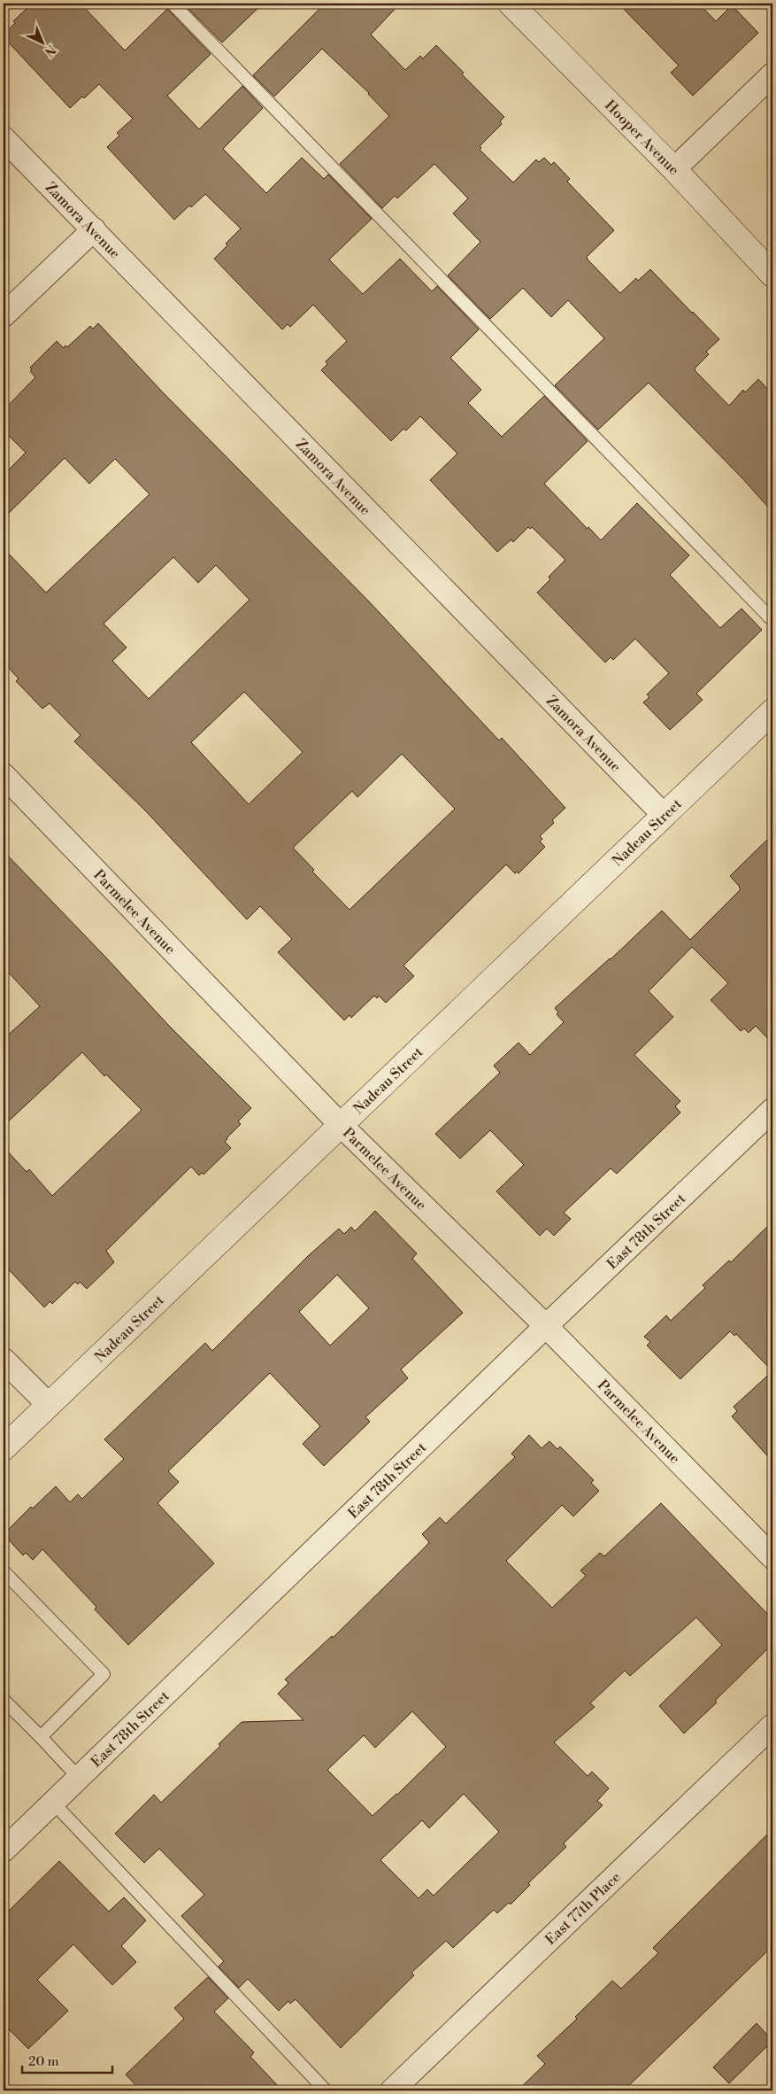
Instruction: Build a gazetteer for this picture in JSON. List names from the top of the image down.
{
  "streets": {
    "main road": ["Hooper Avenue", "Nadeau Street"],
    "street": [
      "Zamora Avenue",
      "Parmelee Avenue",
      "East 78th Street",
      "East 77th Place"
    ]
  },
  "crossings": [
    ["Zamora Avenue", "Nadeau Street"],
    ["Nadeau Street", "Parmelee Avenue"],
    ["Parmelee Avenue", "East 78th Street"]
  ],
  "scale_bar": "20 m",
  "north": "bottom right"
}
